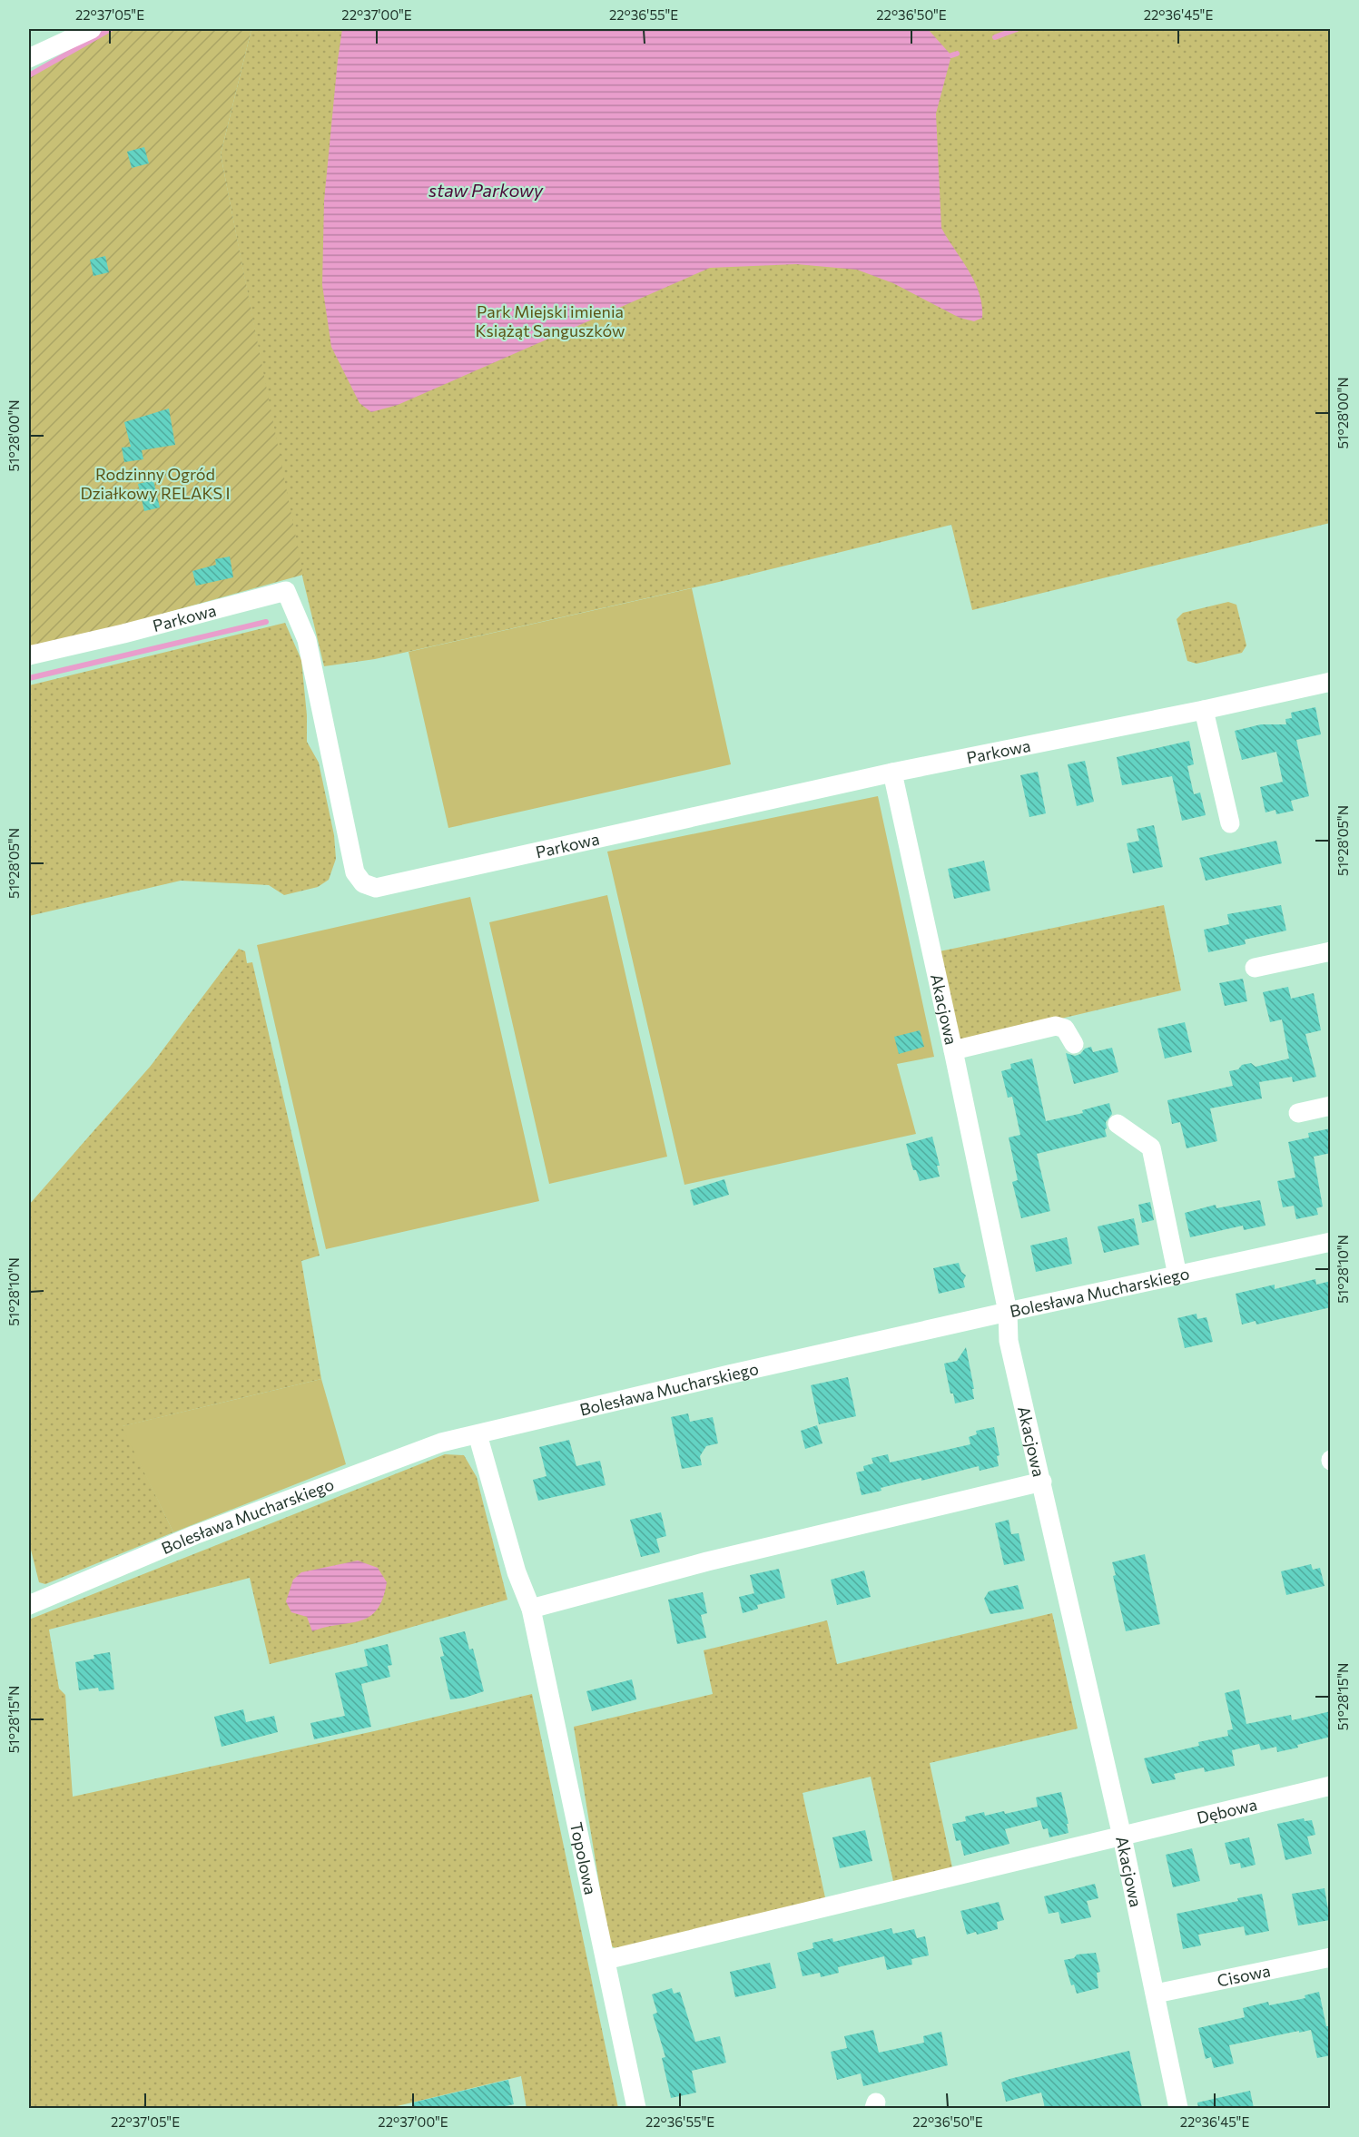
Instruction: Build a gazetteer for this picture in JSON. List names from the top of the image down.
{
  "streets": {
    "street": [
      "Parkowa",
      "Akacjowa",
      "Bolesława Mucharskiego",
      "Dębowa",
      "Topolowa",
      "Cisowa"
    ]
  },
  "crossings": [
    ["Parkowa", "Akacjowa"],
    ["Akacjowa", "Bolesława Mucharskiego"],
    ["Akacjowa", "Dębowa"],
    ["Akacjowa", "Cisowa"],
    ["Bolesława Mucharskiego", "Topolowa"],
    ["Dębowa", "Topolowa"]
  ],
  "water": ["staw Parkowy"],
  "parks": ["Park Miejski imienia Książąt Sanguszków", "Rodzinny Ogród Działkowy RELAKS I"],
  "coordinates": [
    "22°37'05\"E",
    "22°37'00\"E",
    "22°36'55\"E",
    "22°36'50\"E",
    "22°36'45\"E",
    "51°28'00\"N",
    "51°28'05\"N",
    "51°28'10\"N",
    "51°28'15\"N"
  ]
}
